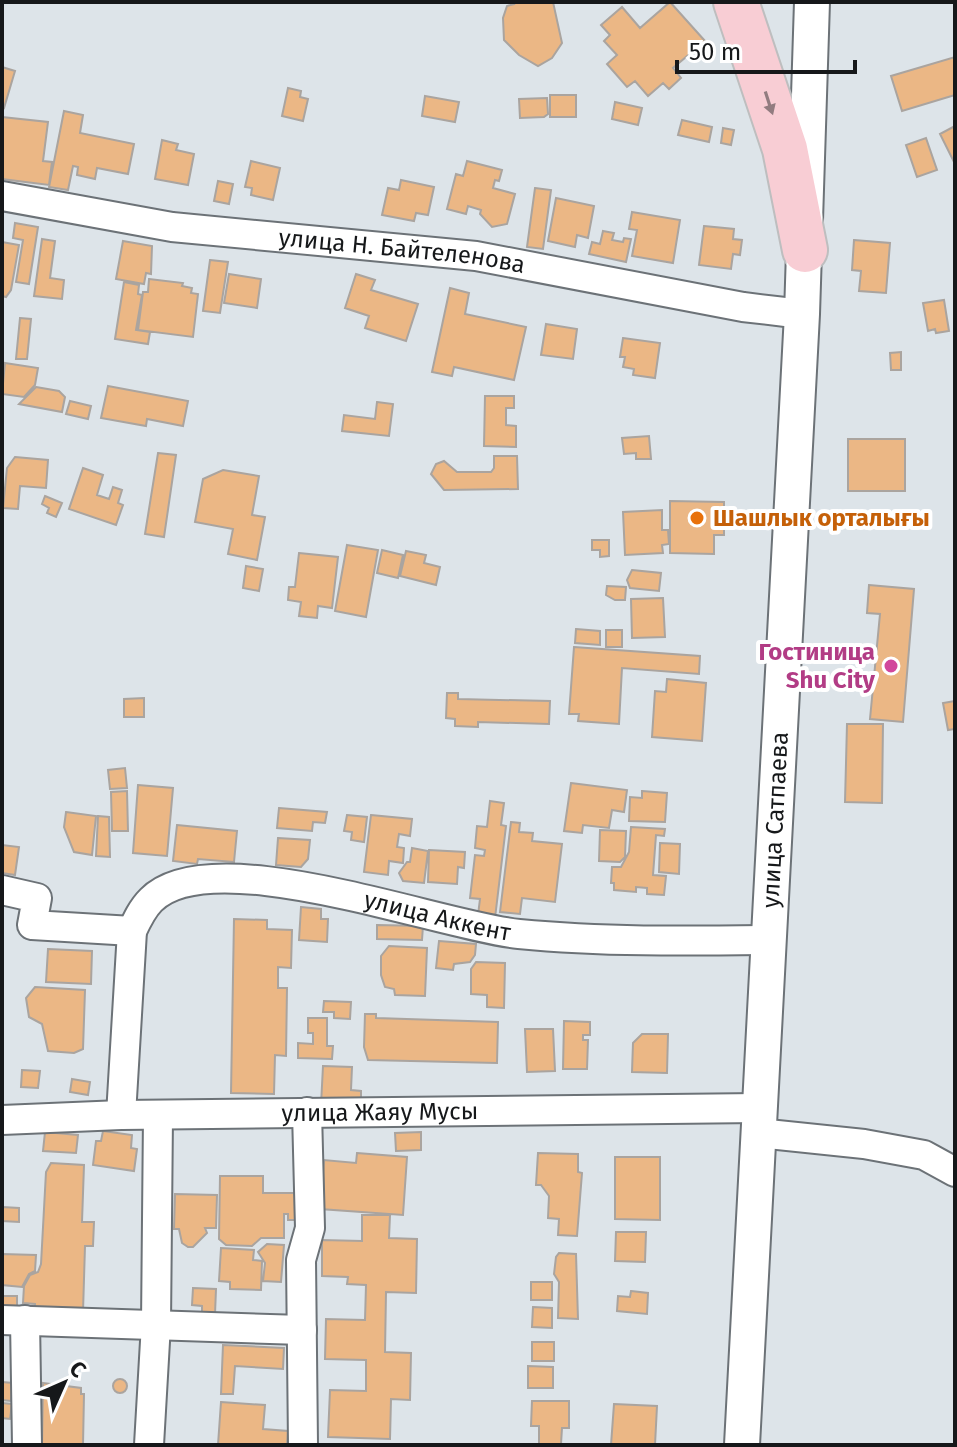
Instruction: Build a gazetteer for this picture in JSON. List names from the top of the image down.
{
  "streets": {
    "street": [
      "улица Н. Байтеленова",
      "улица Сатпаева",
      "улица Аккент",
      "улица Жаяу Мусы"
    ]
  },
  "crossings": [
    ["улица Н. Байтеленова", "улица Сатпаева"],
    ["улица Сатпаева", "улица Аккент"],
    ["улица Сатпаева", "улица Жаяу Мусы"]
  ],
  "places": ["Шашлык орталығы", "Гостиница Shu City"],
  "scale_bar": "50 m",
  "north": "top right"
}
